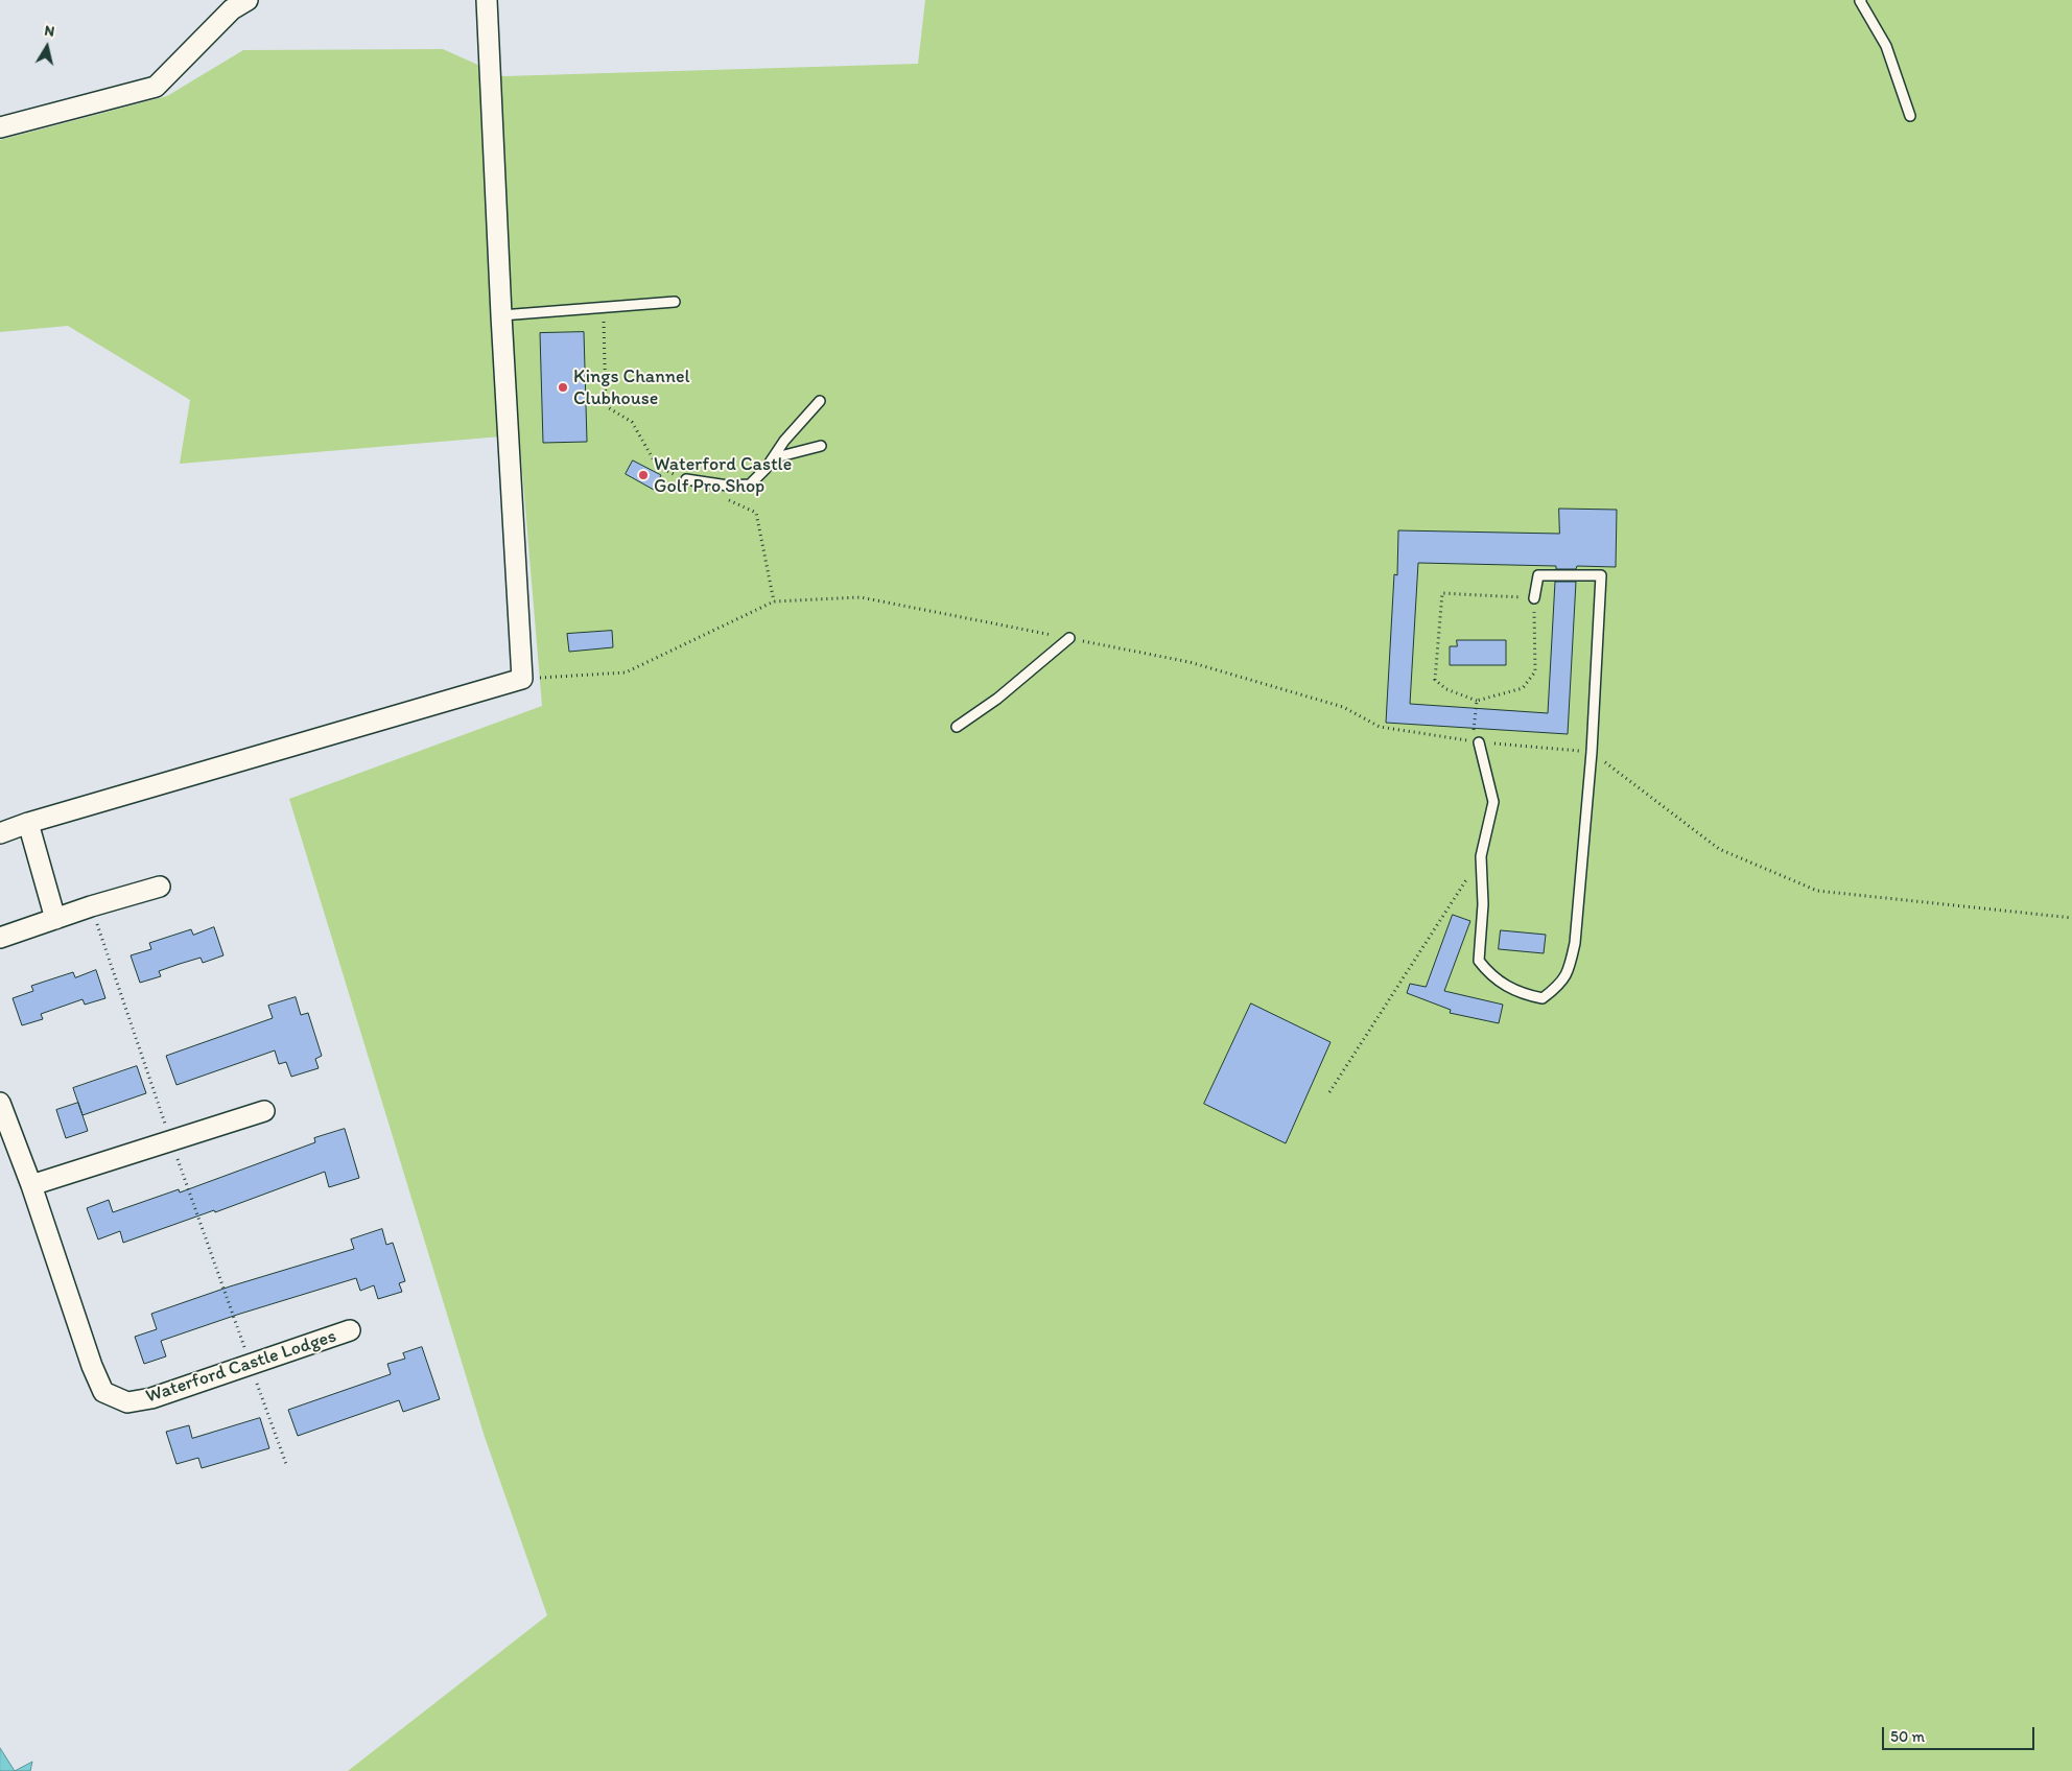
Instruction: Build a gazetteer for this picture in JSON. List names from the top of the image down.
{
  "streets": {
    "street": ["Waterford Castle Lodges"]
  },
  "places": ["Kings Channel Clubhouse", "Waterford Castle Golf Pro Shop"],
  "scale_bar": "50 m",
  "north": "top"
}
